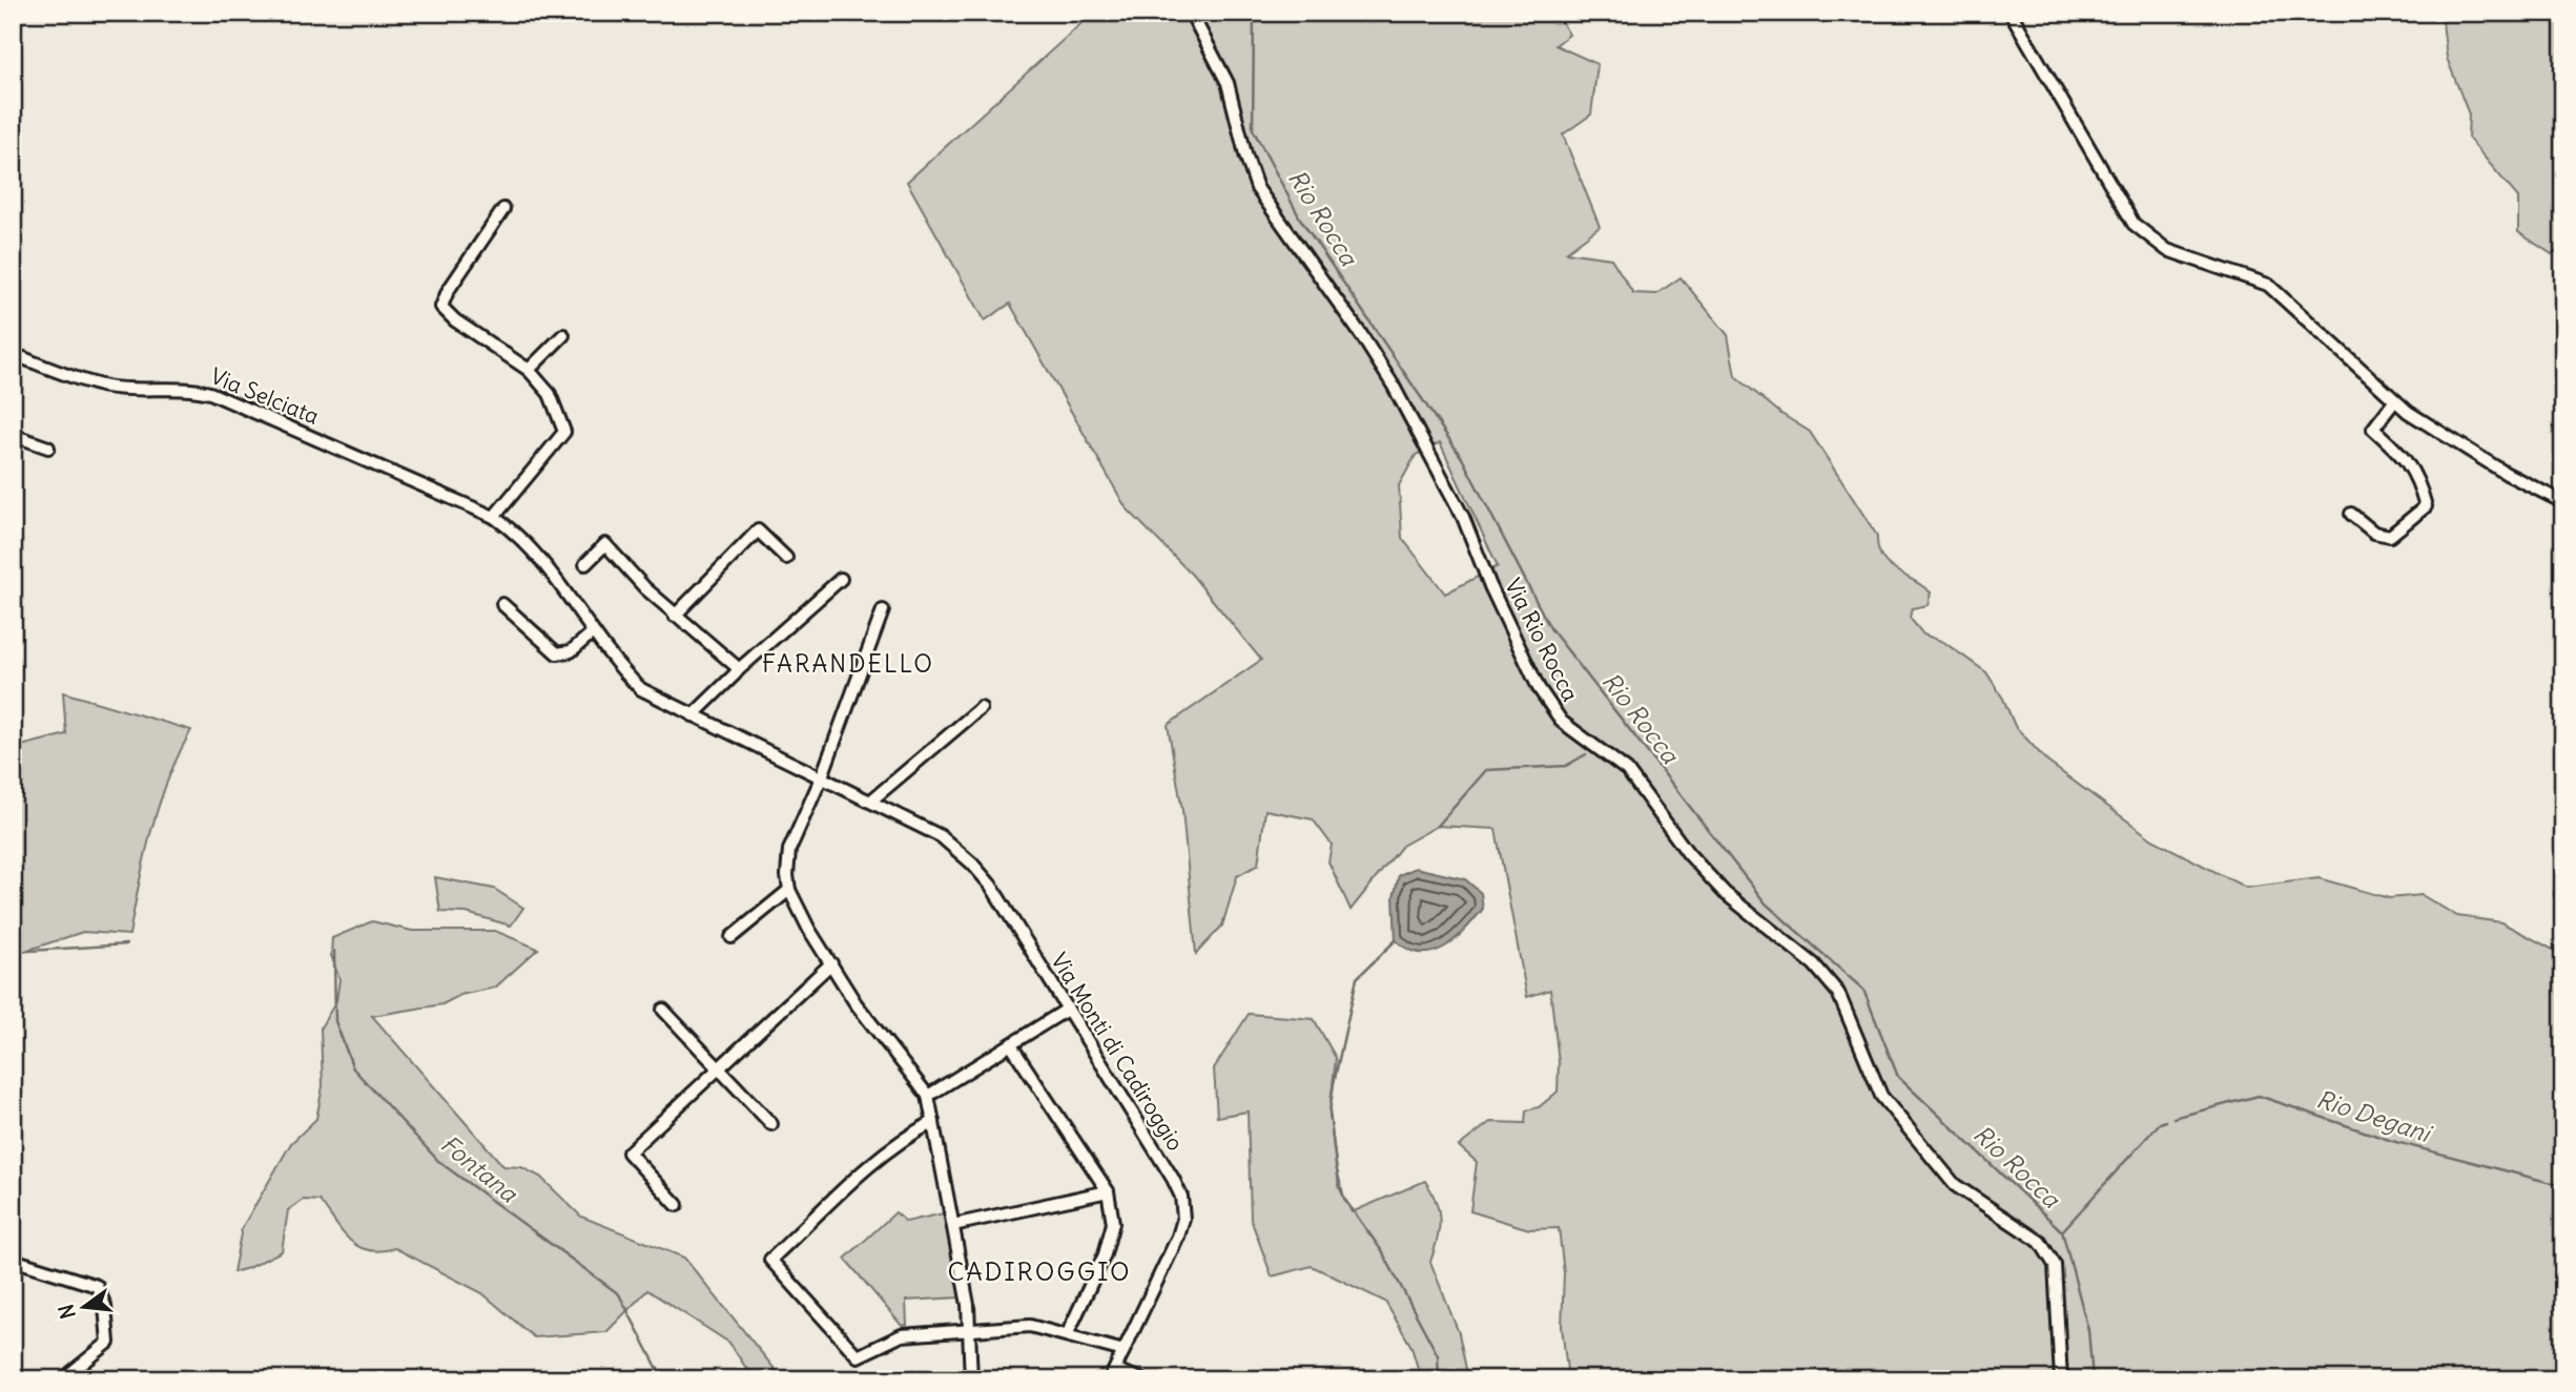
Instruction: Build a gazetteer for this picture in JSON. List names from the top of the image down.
{
  "streets": {
    "street": ["Via Selciata", "Via Rio Rocca", "Via Monti di Cadiroggio"]
  },
  "crossings": [
    ["Via Selciata", "Via Monti di Cadiroggio"]
  ],
  "districts": ["FARANDELLO", "CADIROGGIO"],
  "water": ["Rio Rocca", "Rio Degani", "Fontana"],
  "north": "left"
}
